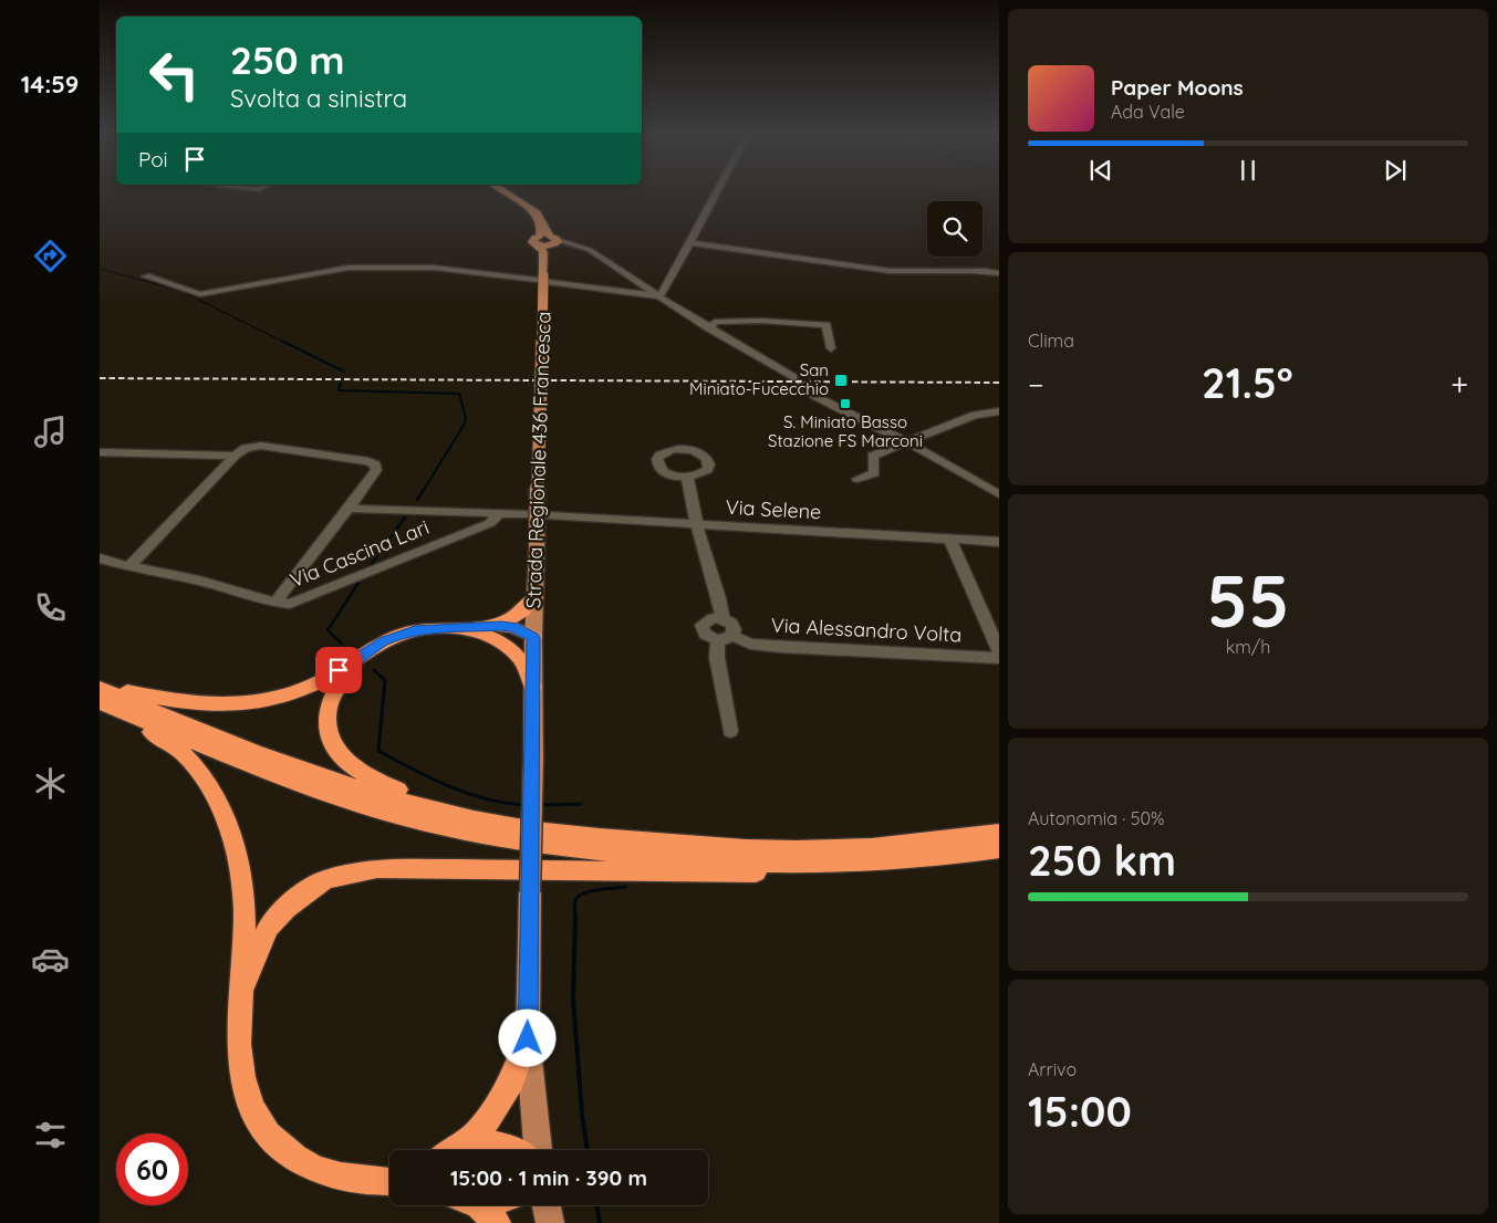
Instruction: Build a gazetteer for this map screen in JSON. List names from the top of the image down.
{
  "streets": {
    "main road": ["Strada Regionale 436 Francesca"],
    "street": ["Via Selene", "Via Cascina Lari", "Via Alessandro Volta"]
  },
  "places": {
    "transit": ["San Miniato-Fucecchio", "S. Miniato Basso Stazione FS Marconi"]
  },
  "page": {
    "tabs": "14:59",
    "turn": ["250 m", "Svolta a sinistra"],
    "song": ["Paper Moons", "Ada Vale"],
    "then": "Poi",
    "tile": [
      "Clima",
      ["55", "km/h"],
      ["Autonomia · 50%", "250 km"],
      ["Arrivo", "15:00"]
    ],
    "heat": ["−", "21.5°", "+"],
    "limit": "60",
    "trip": "15:00 · 1 min · 390 m"
  }
}
